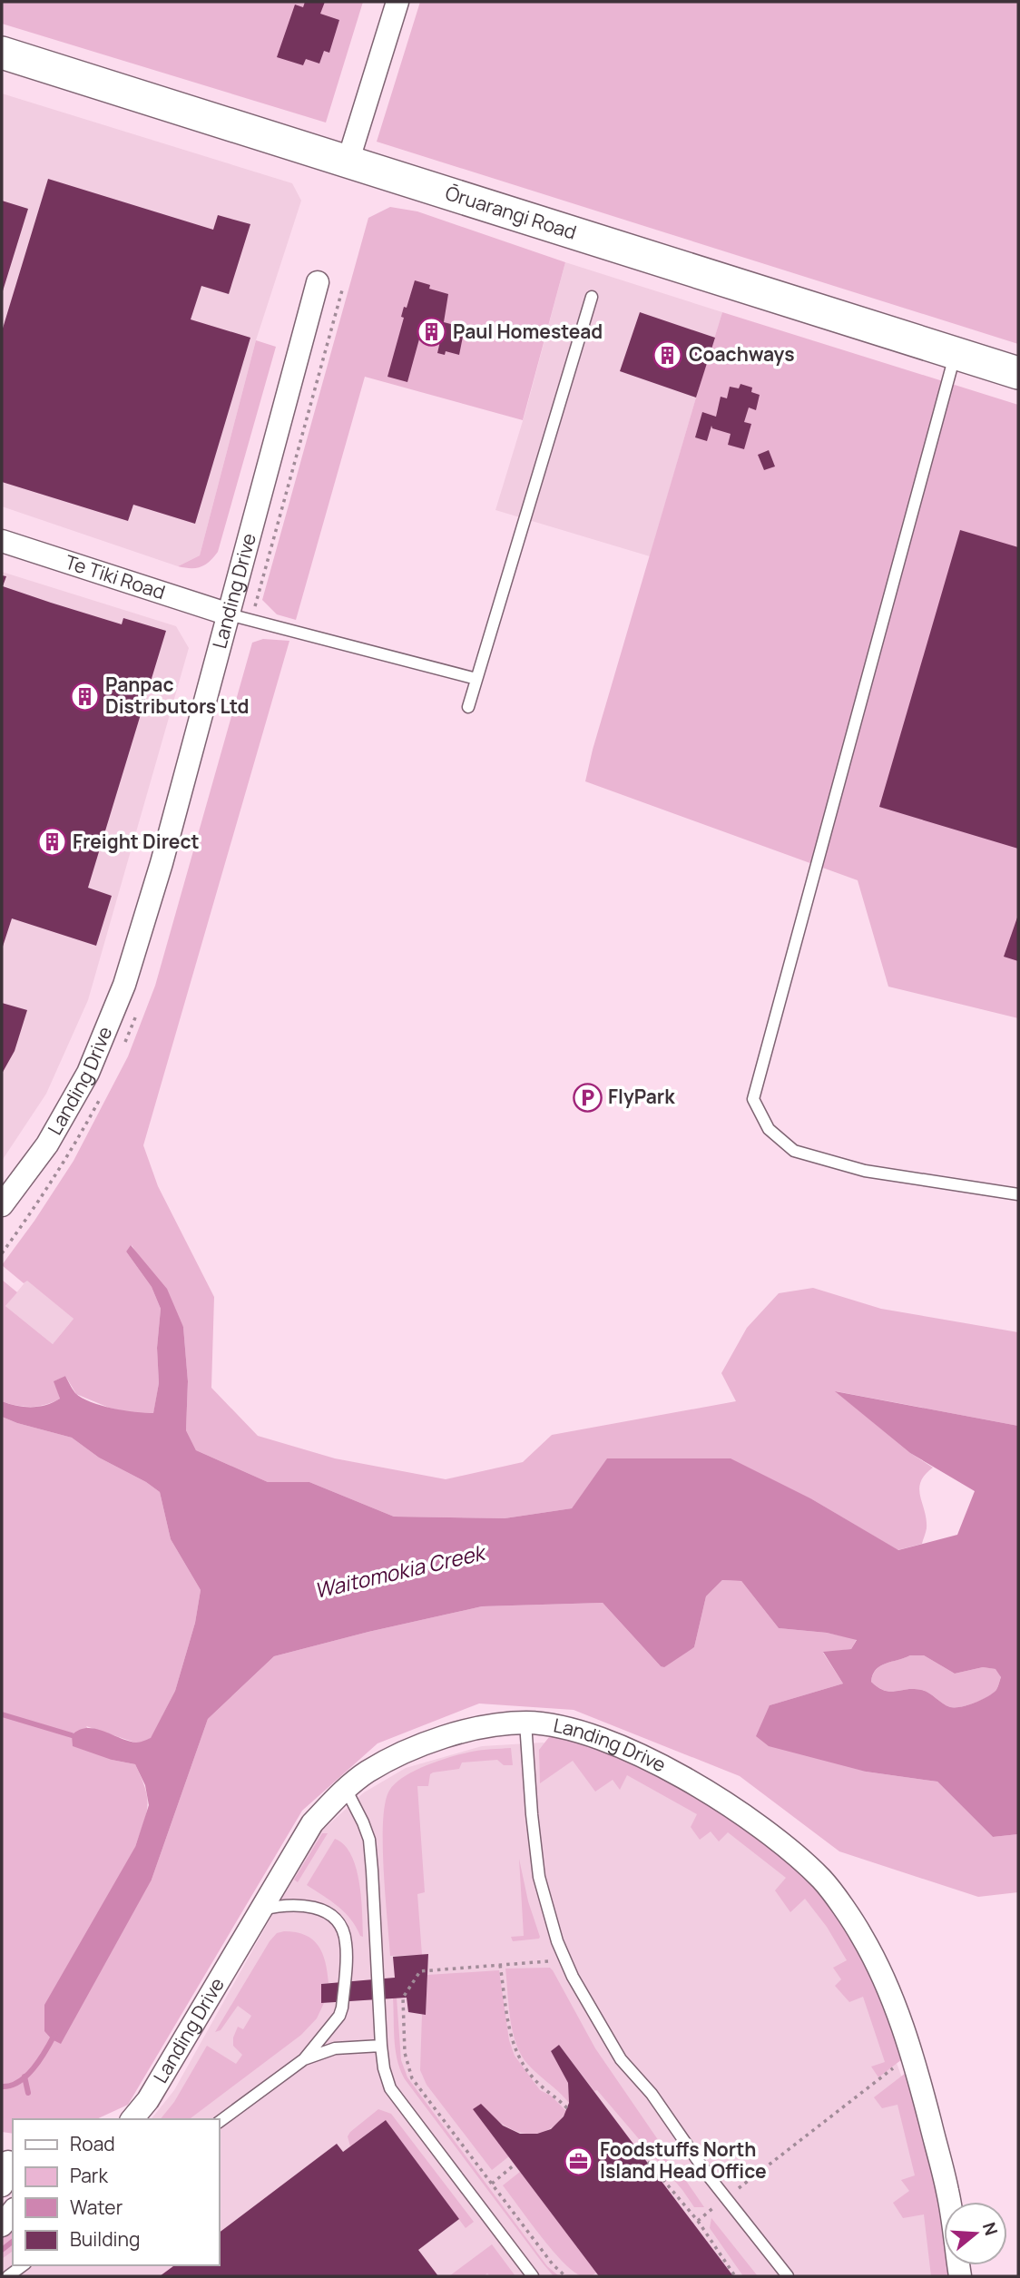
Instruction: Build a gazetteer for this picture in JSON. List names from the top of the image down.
{
  "streets": {
    "street": ["Ōruarangi Road", "Te Tiki Road", "Landing Drive"]
  },
  "crossings": [
    ["Te Tiki Road", "Landing Drive"]
  ],
  "water": ["Waitomokia Creek"],
  "places": {
    "building": [
      "Paul Homestead",
      "Coachways",
      "Panpac Distributors Ltd",
      "Freight Direct"
    ],
    "parking": ["FlyPark"],
    "office": ["Foodstuffs North Island Head Office"]
  },
  "legend": [
    "Road",
    "Park",
    "Water",
    "Building"
  ],
  "north": "right"
}
